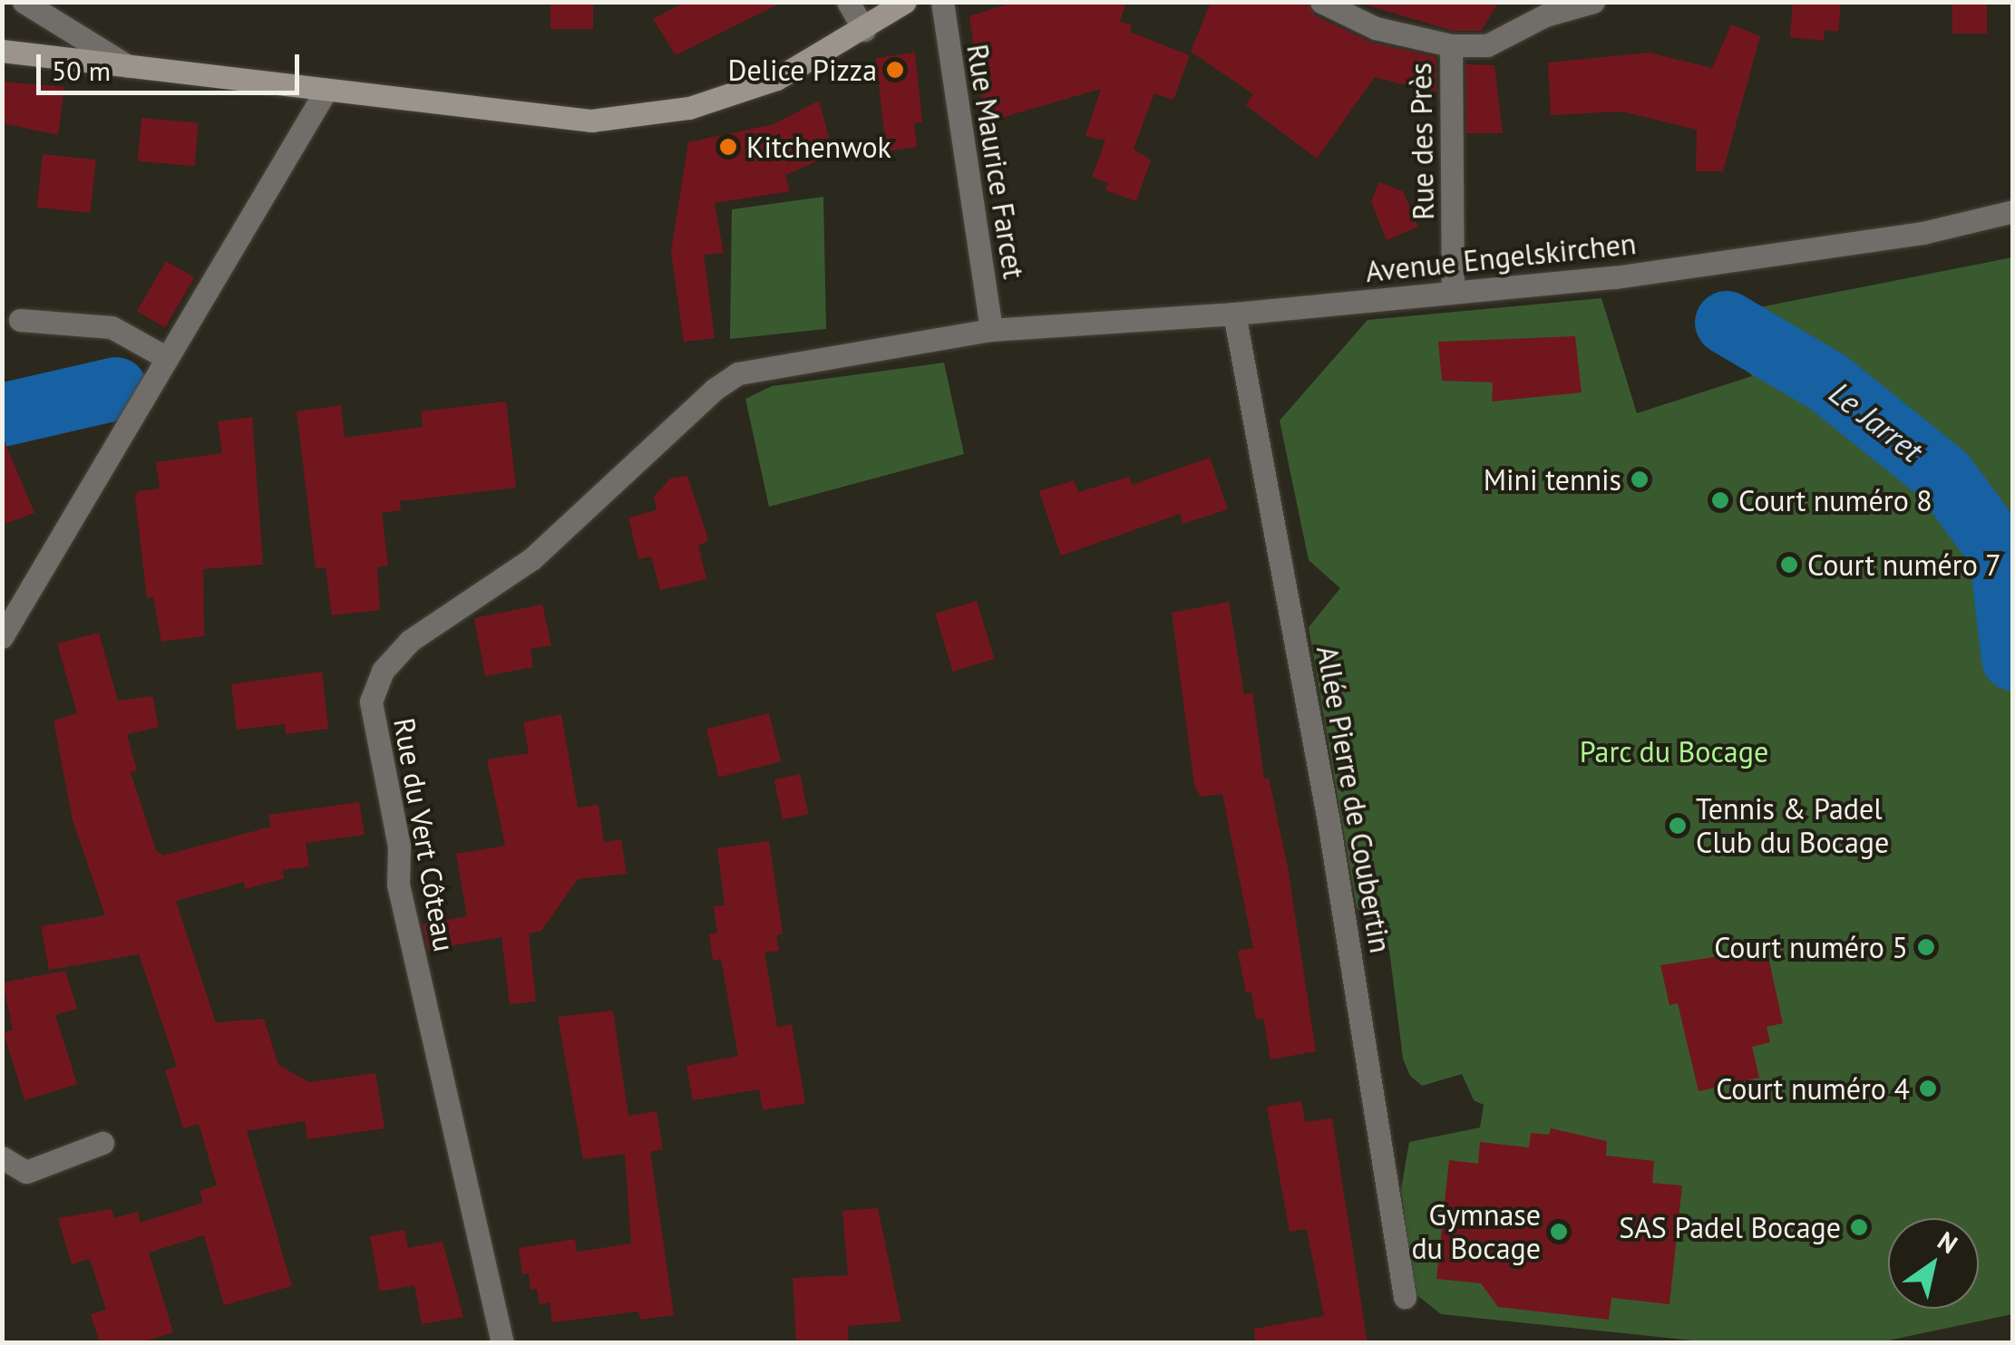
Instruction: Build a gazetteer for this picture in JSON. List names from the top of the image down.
{
  "streets": {
    "street": [
      "Rue des Près",
      "Rue Maurice Farcet",
      "Avenue Engelskirchen",
      "Allée Pierre de Coubertin",
      "Rue du Vert Côteau"
    ]
  },
  "crossings": [
    ["Rue des Près", "Avenue Engelskirchen"],
    ["Rue Maurice Farcet", "Avenue Engelskirchen"],
    ["Rue Maurice Farcet", "Rue du Vert Côteau"],
    ["Avenue Engelskirchen", "Allée Pierre de Coubertin"],
    ["Avenue Engelskirchen", "Rue du Vert Côteau"]
  ],
  "water": ["Le Jarret"],
  "parks": ["Parc du Bocage"],
  "places": [
    "Delice Pizza",
    "Kitchenwok",
    "Mini tennis",
    "Court numéro 8",
    "Court numéro 7",
    "Tennis & Padel Club du Bocage",
    "Court numéro 5",
    "Court numéro 4",
    "SAS Padel Bocage",
    "Gymnase du Bocage"
  ],
  "scale_bar": "50 m",
  "north": "top right"
}
